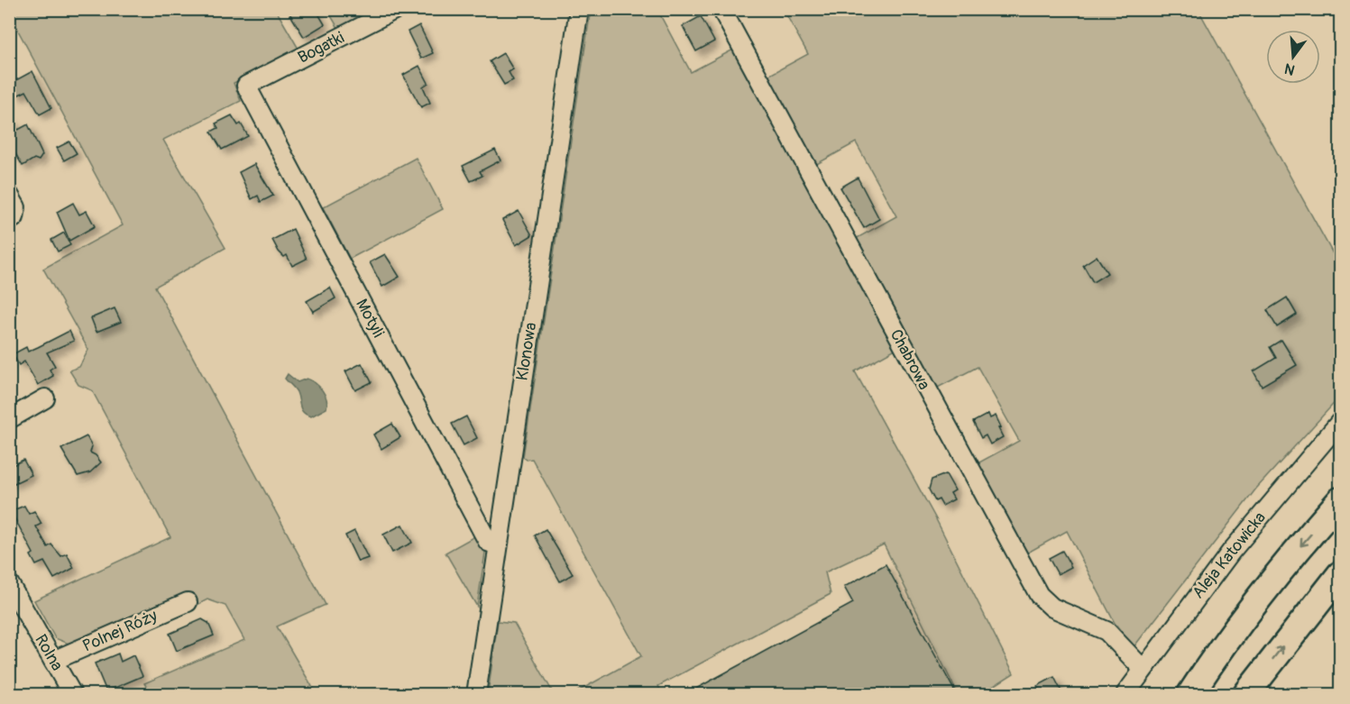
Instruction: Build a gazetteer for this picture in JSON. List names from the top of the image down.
{
  "streets": {
    "street": [
      "Bogatki",
      "Motyli",
      "Klonowa",
      "Chabrowa",
      "Aleja Katowicka",
      "Polnej Róży",
      "Rolna"
    ]
  },
  "crossings": [
    ["Bogatki", "Motyli"],
    ["Motyli", "Klonowa"],
    ["Chabrowa", "Aleja Katowicka"],
    ["Polnej Róży", "Rolna"]
  ],
  "north": "bottom"
}
